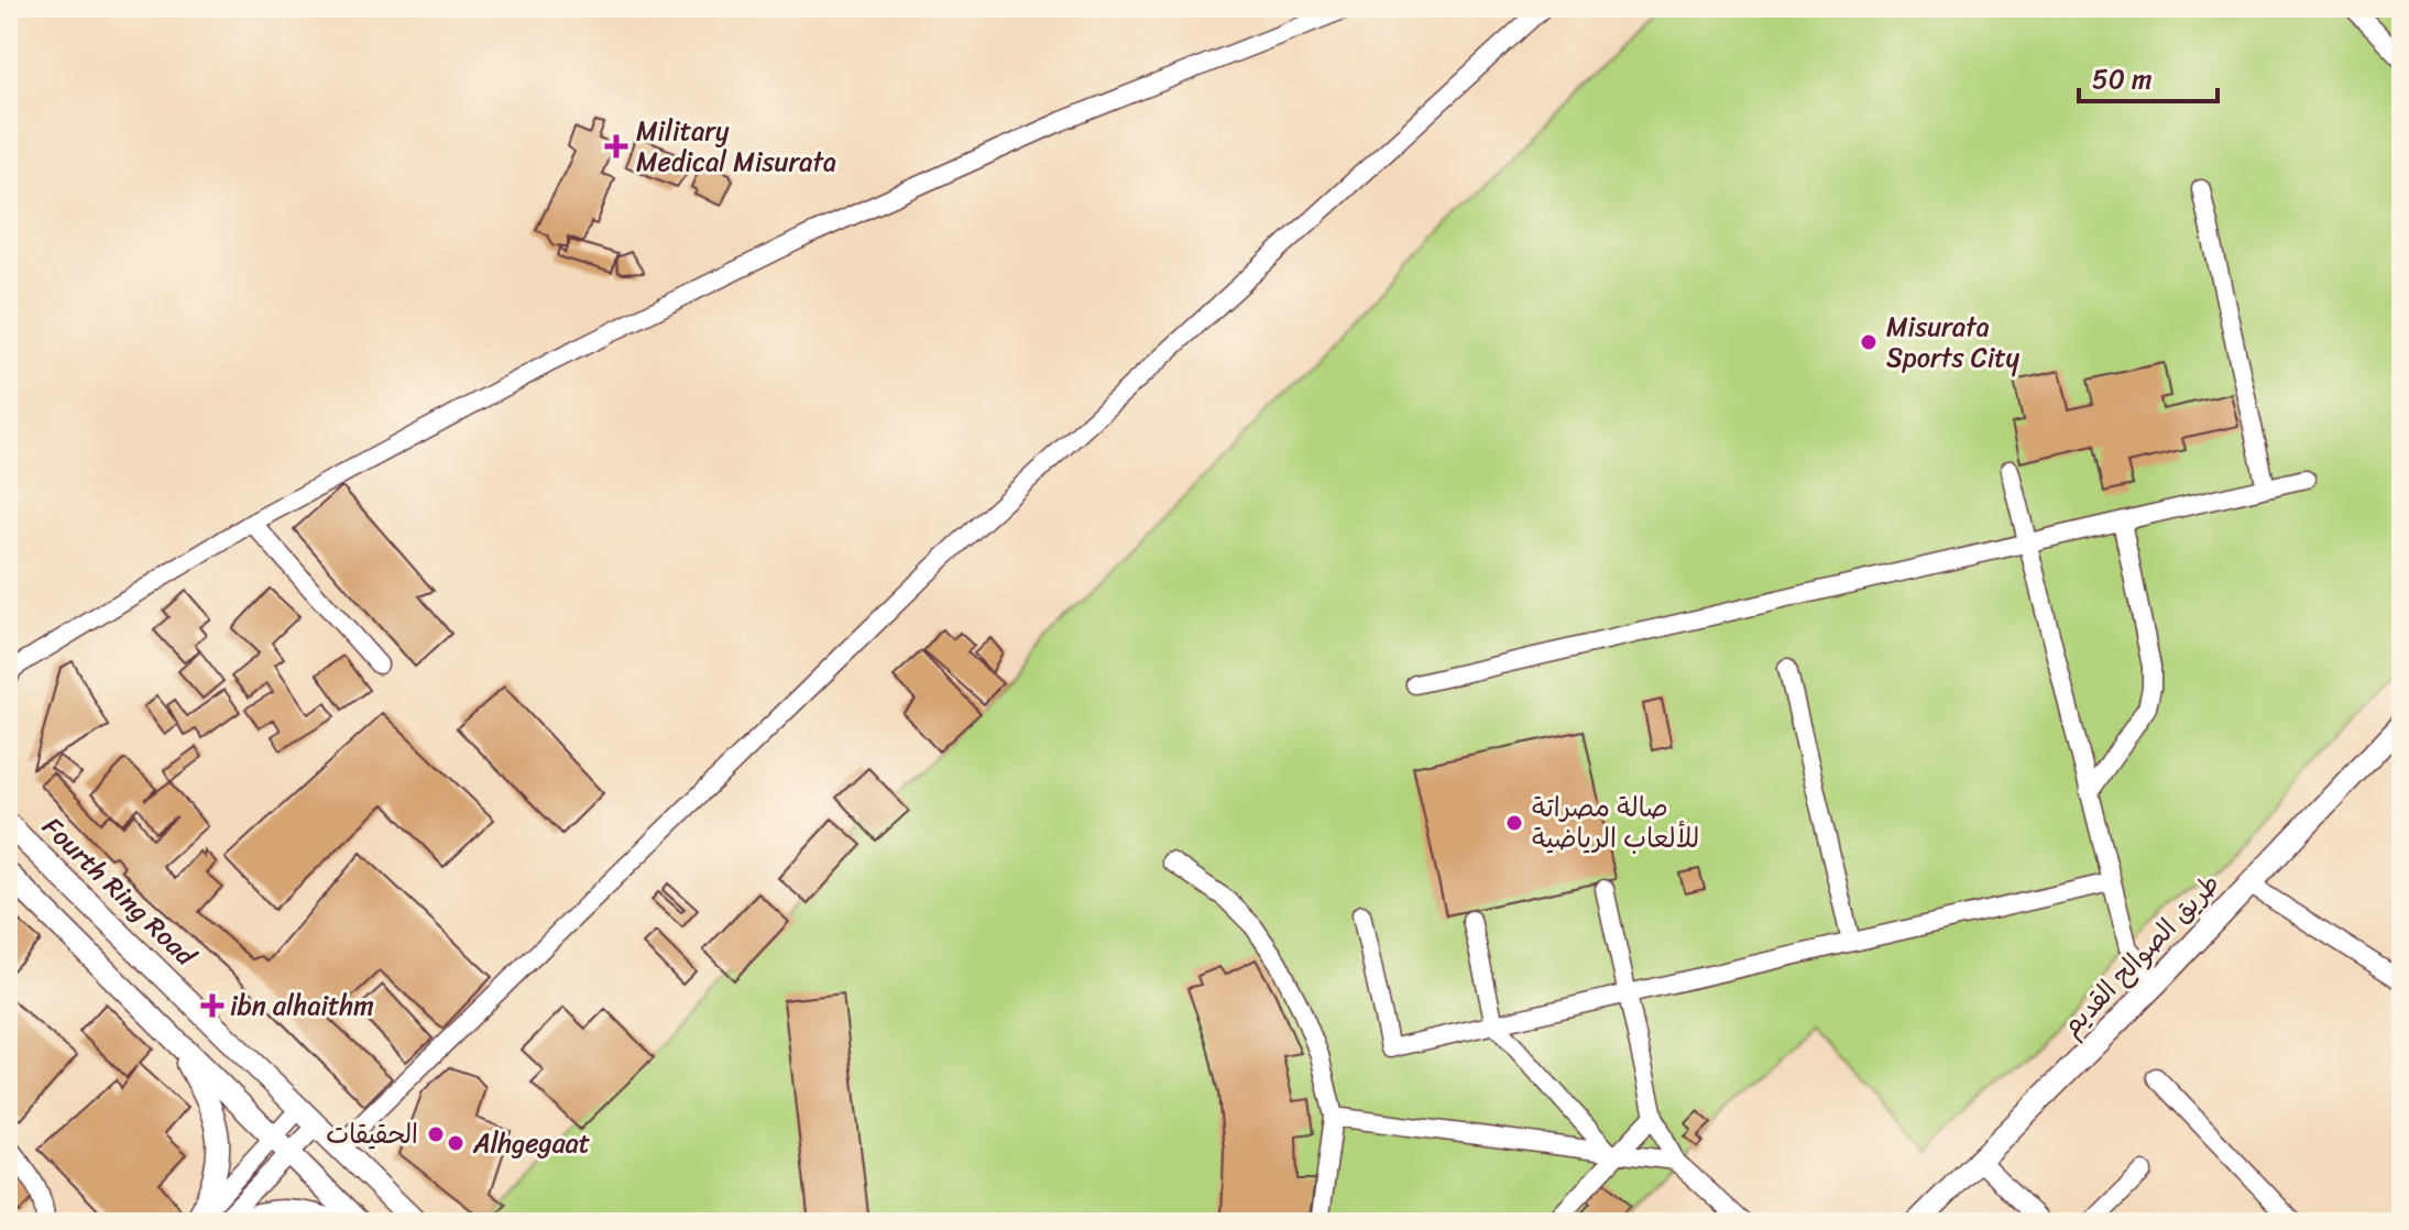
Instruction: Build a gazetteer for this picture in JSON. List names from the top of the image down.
{
  "streets": {
    "main road": ["Fourth Ring Road", "طريق الصوالح القديم"]
  },
  "places": {
    "health": ["Military Medical Misurata", "ibn alhaithm"],
    "other": [
      "Misurata Sports City",
      "صالة مصراتة للألعاب الرياضية",
      "الحقيقات",
      "Alhgegaat"
    ]
  },
  "scale_bar": "50 m"
}
